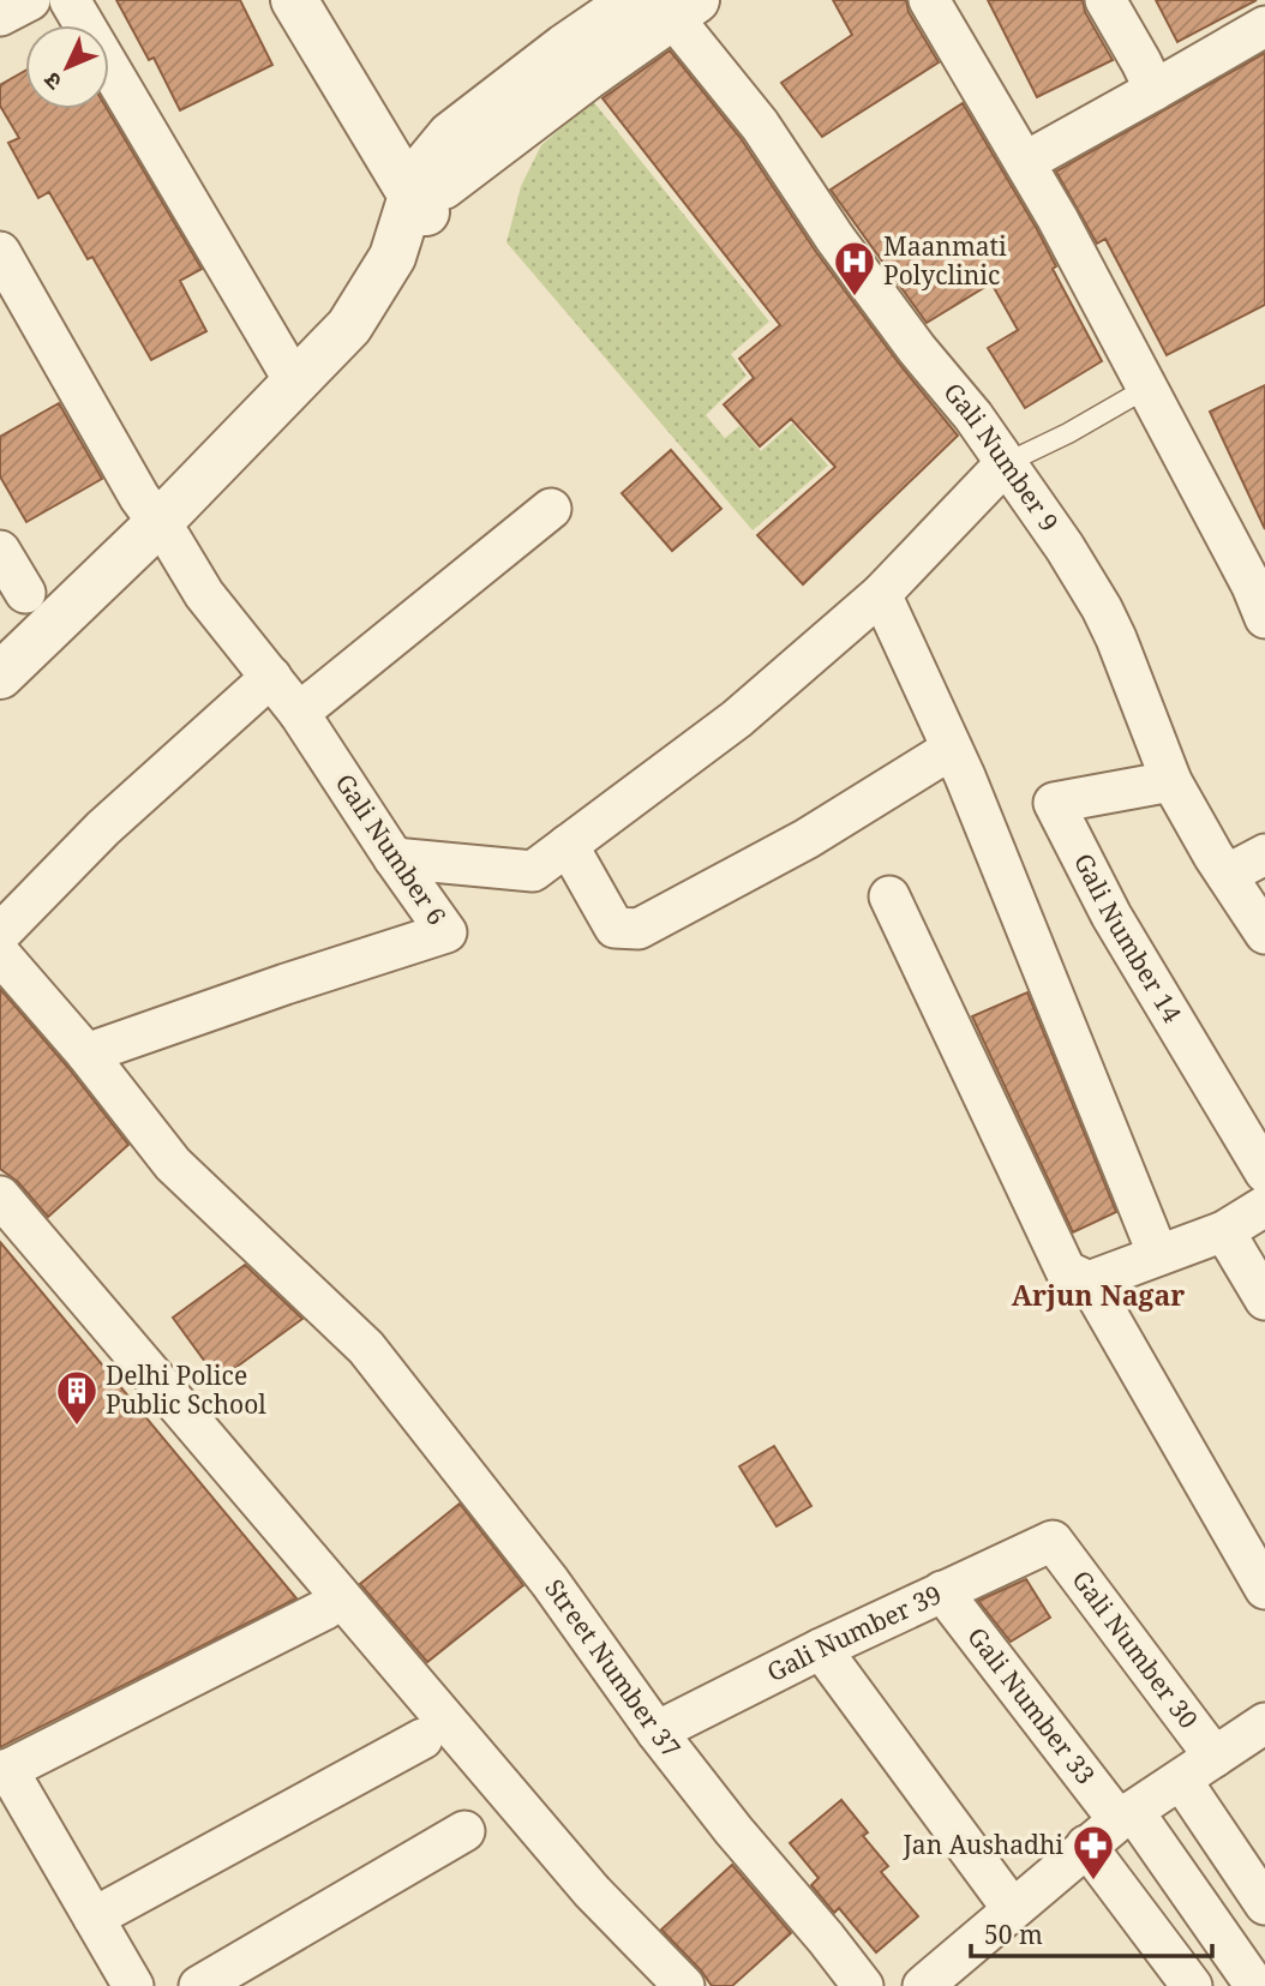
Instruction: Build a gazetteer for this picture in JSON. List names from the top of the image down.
{
  "streets": {
    "street": [
      "Gali Number 9",
      "Gali Number 6",
      "Gali Number 14",
      "Gali Number 39",
      "Gali Number 30",
      "Street Number 37",
      "Gali Number 33"
    ]
  },
  "crossings": [
    ["Gali Number 9", "Gali Number 14"],
    ["Gali Number 6", "Street Number 37"],
    ["Gali Number 39", "Gali Number 30"],
    ["Gali Number 39", "Street Number 37"],
    ["Gali Number 39", "Gali Number 33"]
  ],
  "districts": ["Arjun Nagar"],
  "places": {
    "hospital": ["Maanmati Polyclinic"],
    "building": ["Delhi Police Public School"],
    "pharmacy": ["Jan Aushadhi"]
  },
  "scale_bar": "50 m",
  "north": "bottom left"
}
